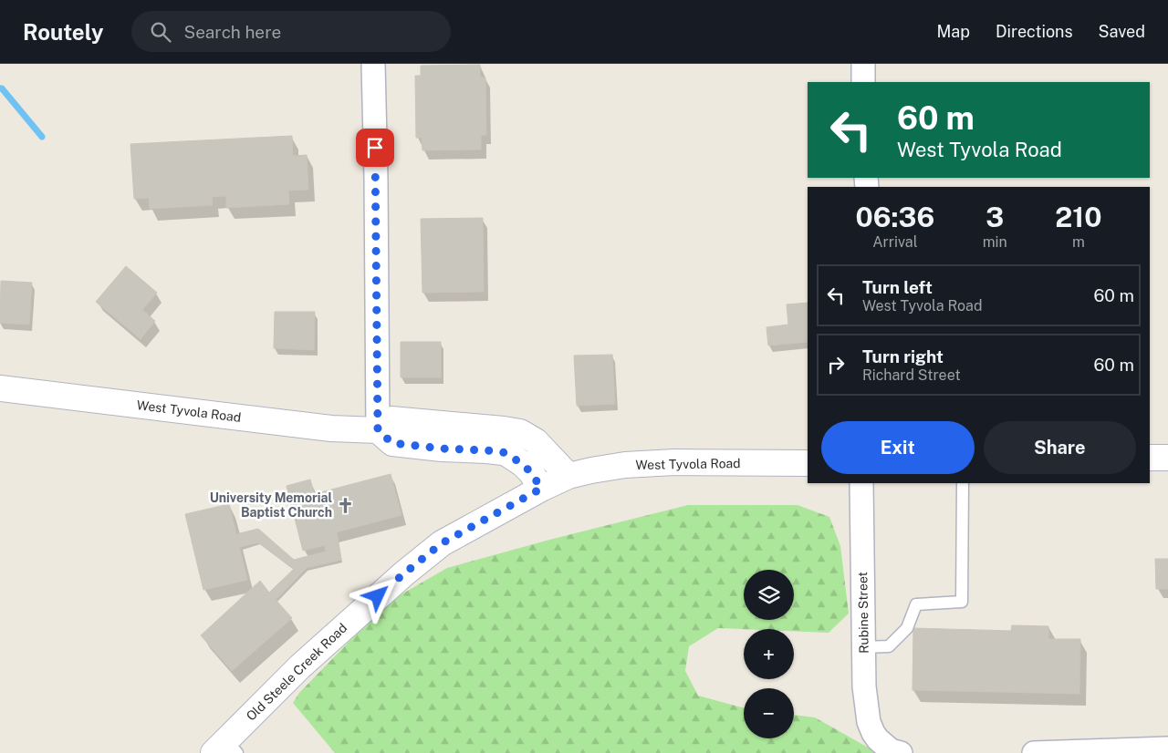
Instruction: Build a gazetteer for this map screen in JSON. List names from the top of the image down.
{
  "streets": {
    "street": ["West Tyvola Road", "Rubine Street", "Old Steele Creek Road"]
  },
  "crossings": [
    ["West Tyvola Road", "Old Steele Creek Road"]
  ],
  "places": {
    "church": ["University Memorial Baptist Church"]
  },
  "page": {
    "header": "Routely",
    "search": "Search here",
    "nav": ["Map", "Directions", "Saved"],
    "turn": ["60 m", "West Tyvola Road"],
    "eta": [
      "06:36",
      "Arrival",
      "3",
      "min",
      "210",
      "m"
    ],
    "list": [
      {
        "name": "Turn left",
        "note": "West Tyvola Road",
        "value": "60 m"
      },
      {
        "name": "Turn right",
        "note": "Richard Street",
        "value": "60 m"
      }
    ],
    "buttons": ["Exit", "Share"],
    "map_buttons": ["+", "−"]
  }
}
